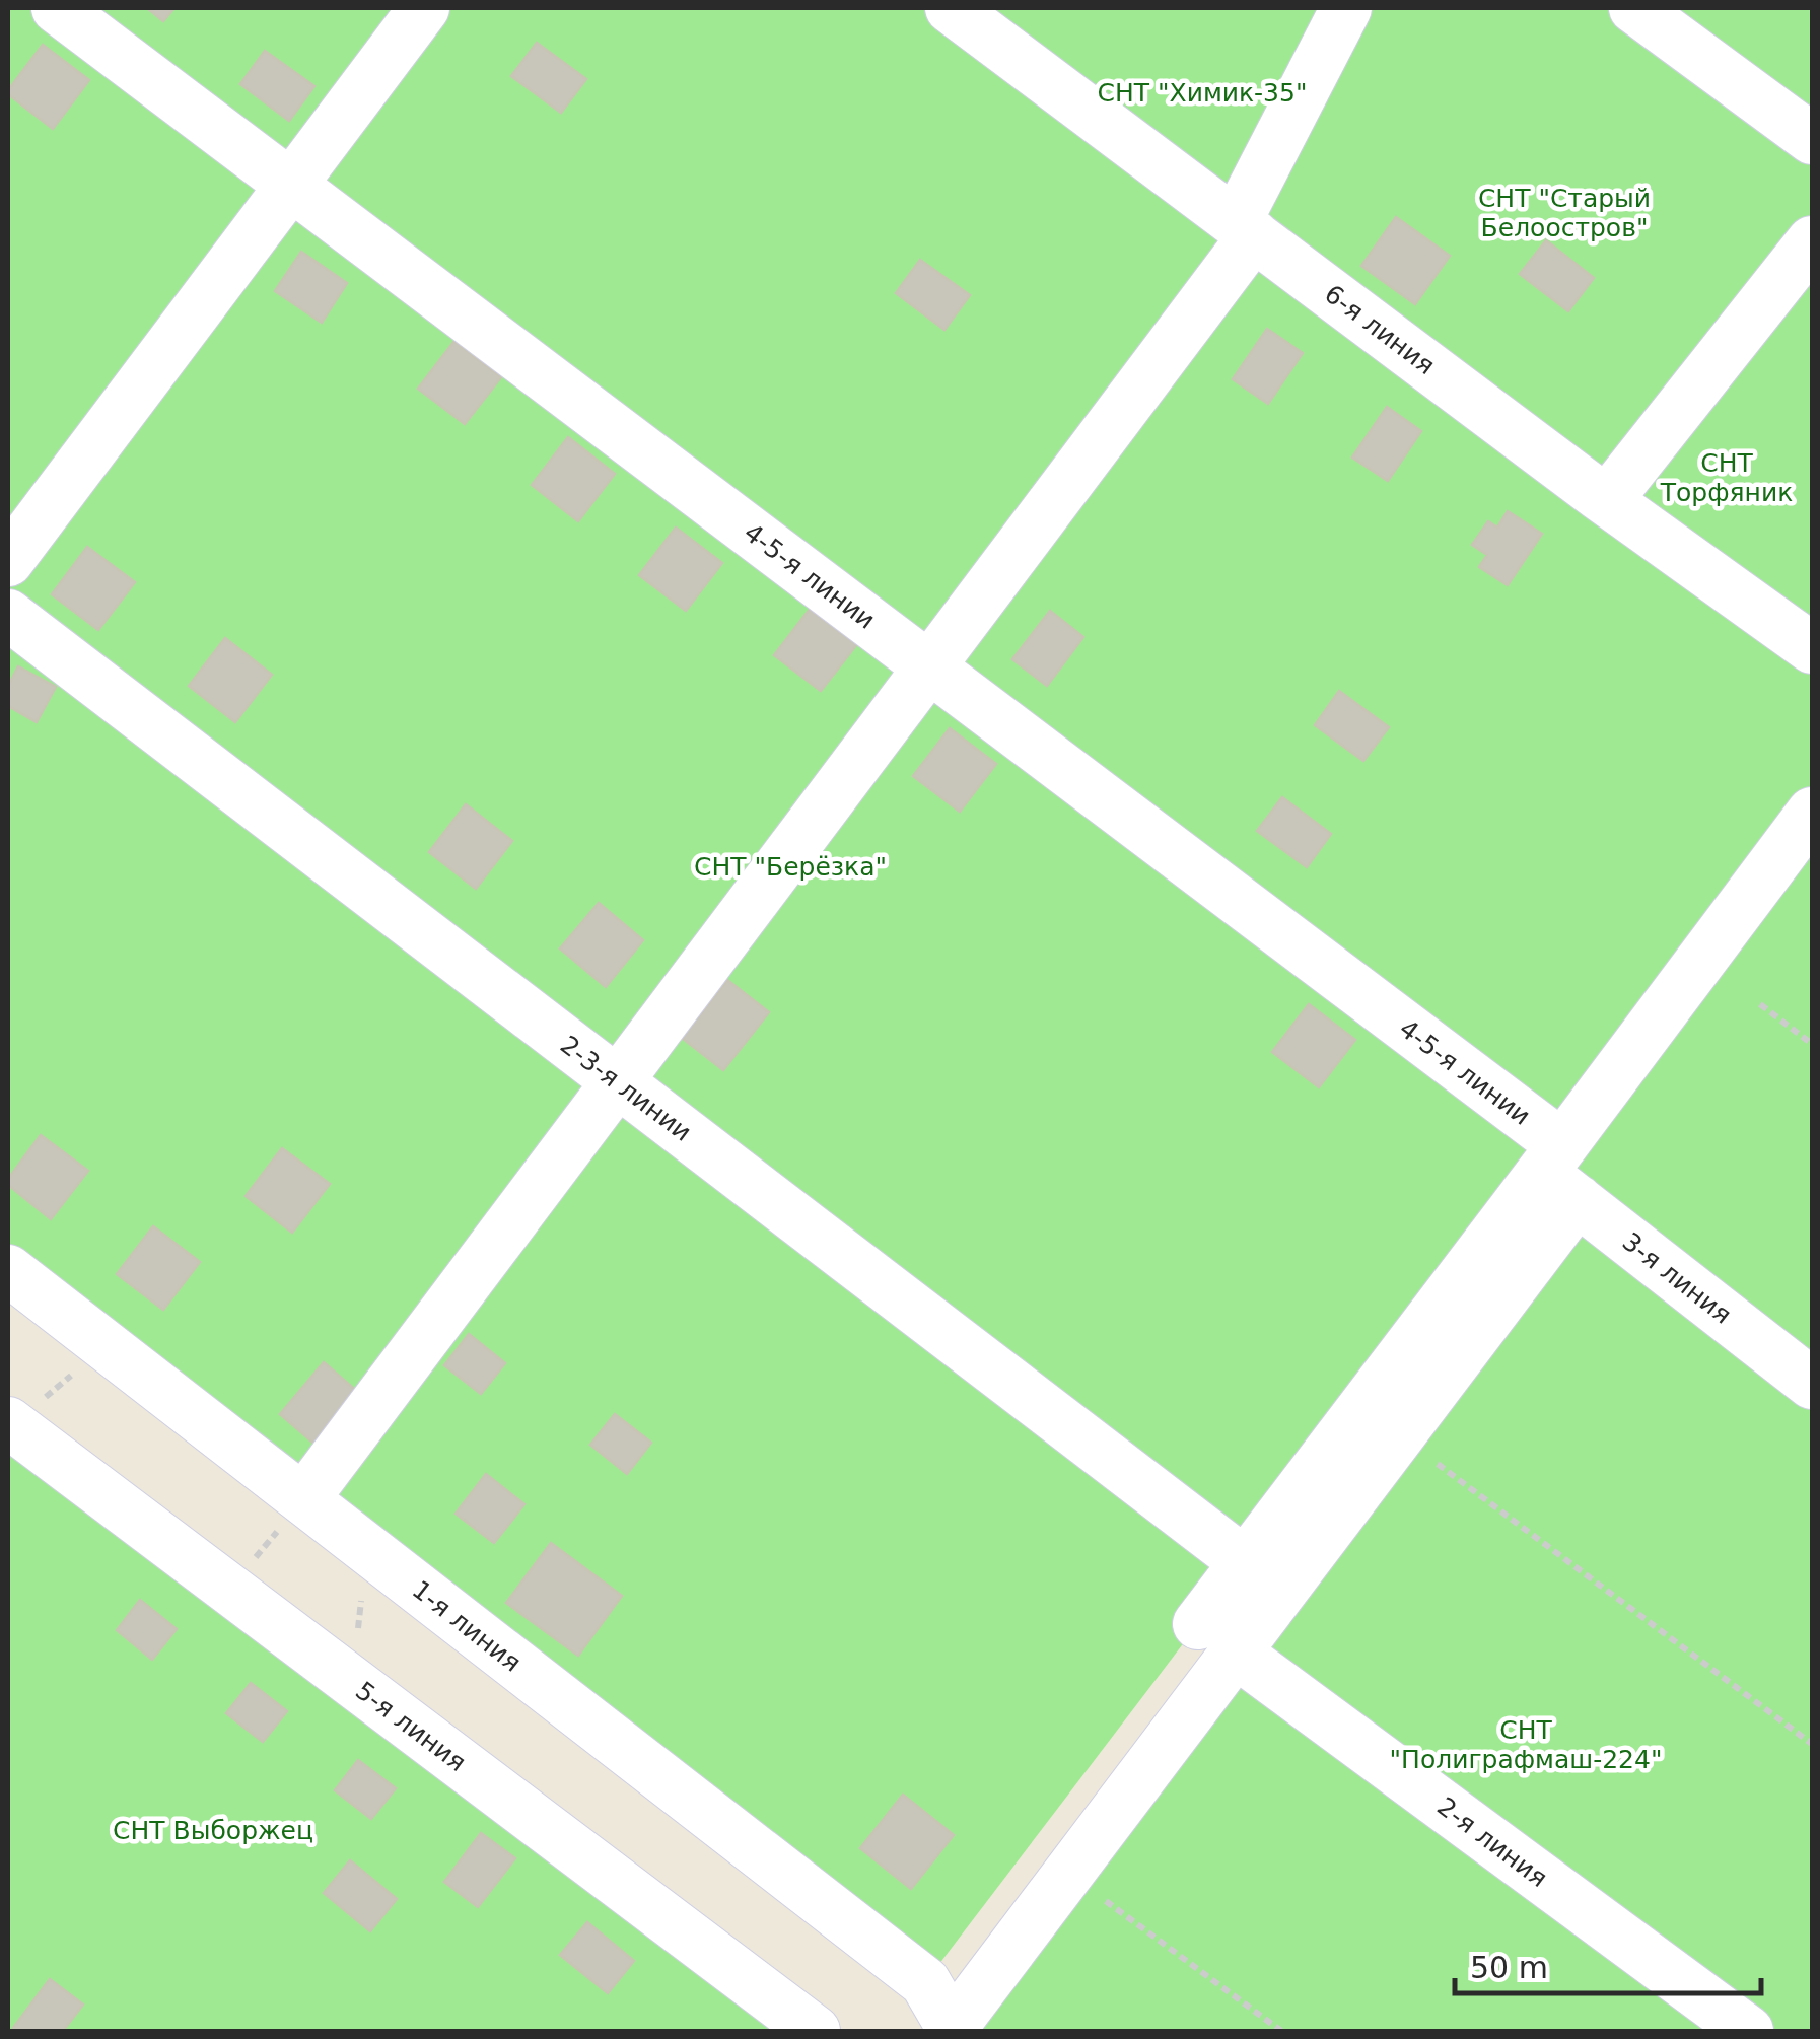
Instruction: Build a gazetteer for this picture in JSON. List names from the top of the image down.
{
  "streets": {
    "street": [
      "6-я линия",
      "4-5-я линии",
      "2-3-я линии",
      "3-я линия",
      "1-я линия",
      "5-я линия",
      "2-я линия"
    ]
  },
  "crossings": [
    ["4-5-я линии", "3-я линия"]
  ],
  "parks": [
    "СНТ \"Химик-35\"",
    "СНТ \"Старый Белоостров\"",
    "СНТ Торфяник",
    "СНТ \"Берёзка\"",
    "СНТ \"Полиграфмаш-224\"",
    "СНТ Выборжец"
  ],
  "scale_bar": "50 m"
}
